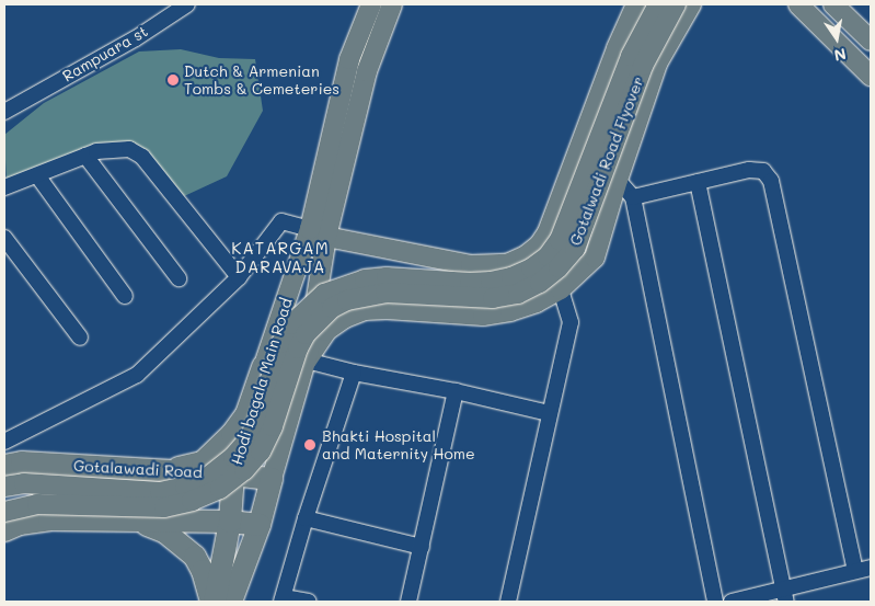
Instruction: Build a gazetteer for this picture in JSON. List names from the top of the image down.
{
  "streets": {
    "highway": ["Gotalawadi Road"],
    "main road": ["Gotalwadi Road Flyover", "Hodi bagala Main Road"],
    "street": ["Rampuara st"]
  },
  "crossings": [
    ["Hodi bagala Main Road", "Gotalawadi Road"]
  ],
  "districts": ["KATARGAM DARAVAJA"],
  "places": ["Dutch & Armenian Tombs & Cemeteries", "Bhakti Hospital and Maternity Home"],
  "north": "bottom"
}
